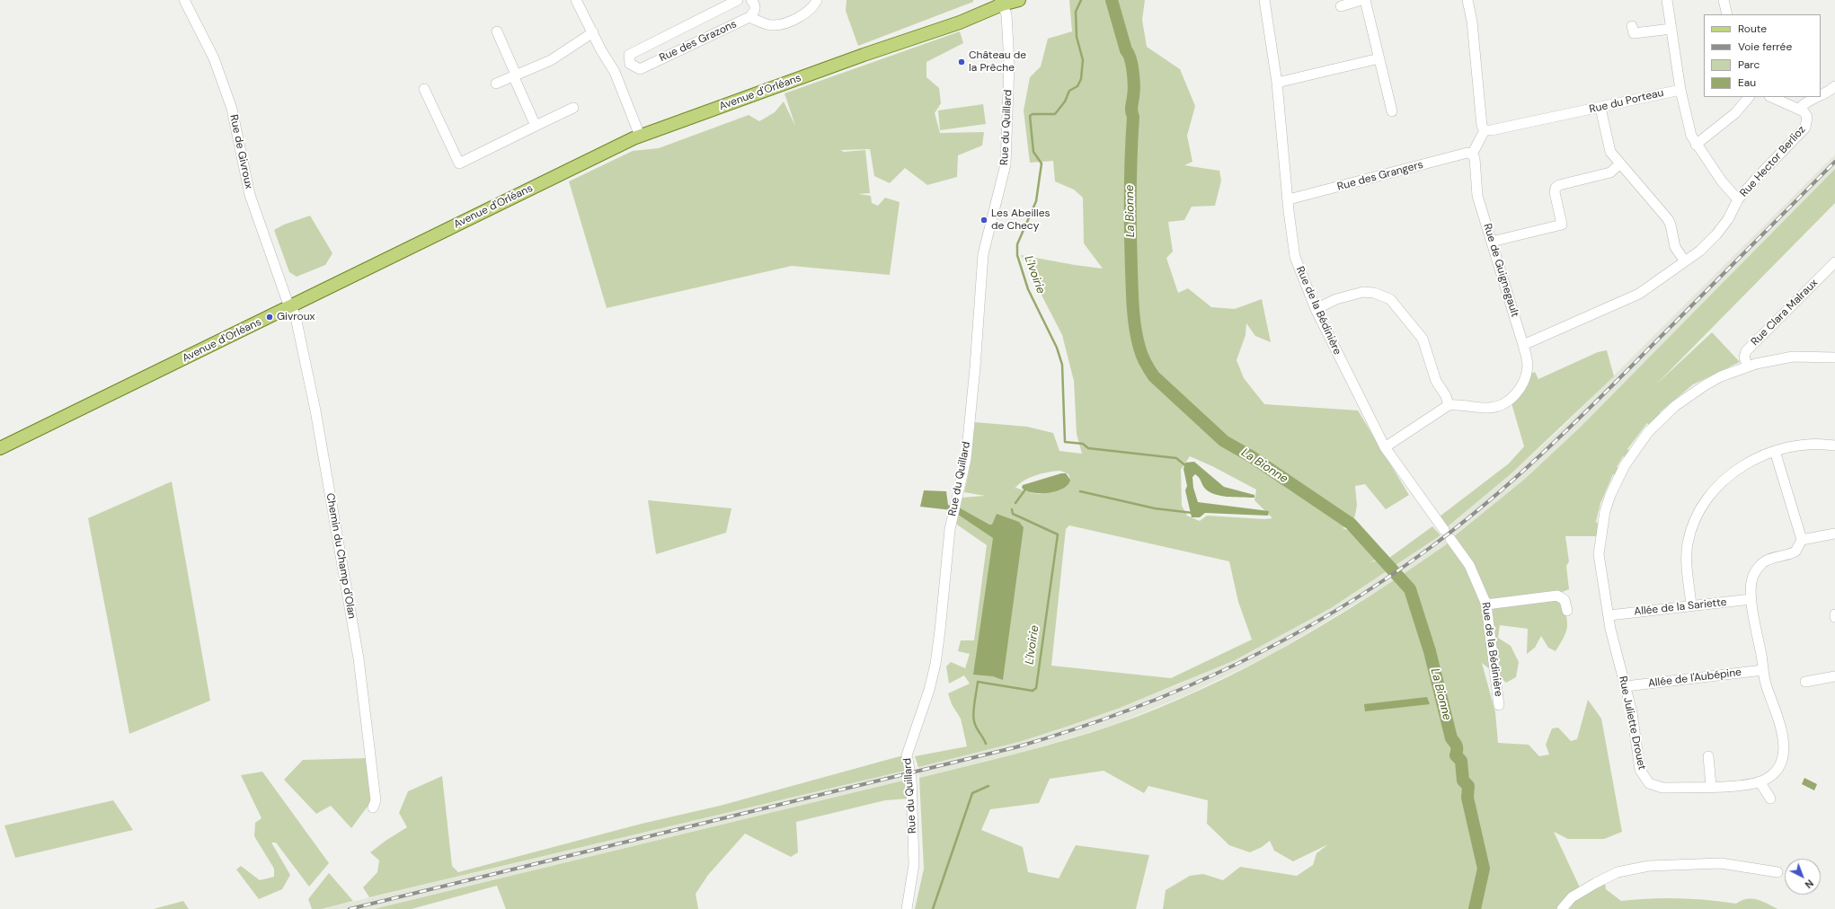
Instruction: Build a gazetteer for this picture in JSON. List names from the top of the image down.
{
  "streets": {
    "main road": ["Avenue d'Orléans"],
    "street": [
      "Rue des Grazons",
      "Rue du Porteau",
      "Rue du Quillard",
      "Rue de Givroux",
      "Rue Hector Berlioz",
      "Rue des Grangers",
      "Rue de Guignegault",
      "Rue de la Bédinière",
      "Rue Clara Malraux",
      "Chemin du Champ d'Olan",
      "Allée de la Sariette",
      "Allée de l'Aubépine",
      "Rue Juliette Drouet"
    ]
  },
  "crossings": [
    ["Avenue d'Orléans", "Rue du Quillard"],
    ["Avenue d'Orléans", "Rue de Givroux"],
    ["Avenue d'Orléans", "Chemin du Champ d'Olan"],
    ["Rue de Givroux", "Chemin du Champ d'Olan"],
    ["Rue Hector Berlioz", "Rue de Guignegault"],
    ["Rue des Grangers", "Rue de Guignegault"],
    ["Rue des Grangers", "Rue de la Bédinière"],
    ["Rue Clara Malraux", "Rue Juliette Drouet"],
    ["Allée de la Sariette", "Rue Juliette Drouet"],
    ["Allée de l'Aubépine", "Rue Juliette Drouet"]
  ],
  "water": ["La Bionne", "L'Ivoirie"],
  "places": ["Château de la Prêche", "Les Abeilles de Checy", "Givroux"],
  "legend": [
    "Route",
    "Voie ferrée",
    "Parc",
    "Eau"
  ],
  "north": "bottom right"
}
